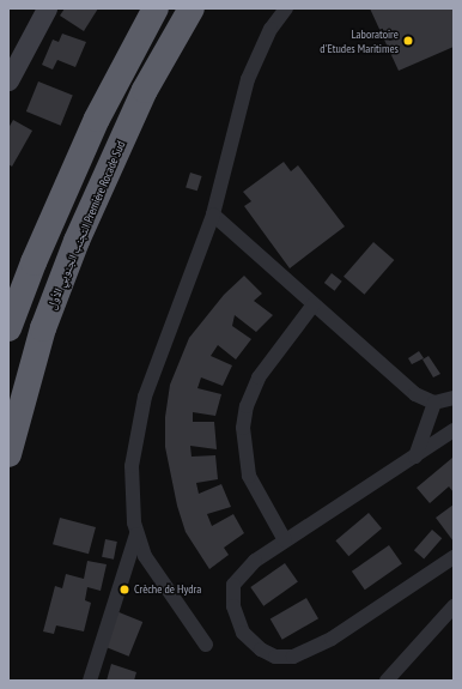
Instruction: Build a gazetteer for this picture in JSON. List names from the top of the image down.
{
  "streets": {
    "highway": ["التجنب الجنوبي الأول Première Rocade Sud"]
  },
  "places": ["Laboratoire d'Etudes Maritimes", "Crèche de Hydra"]
}
